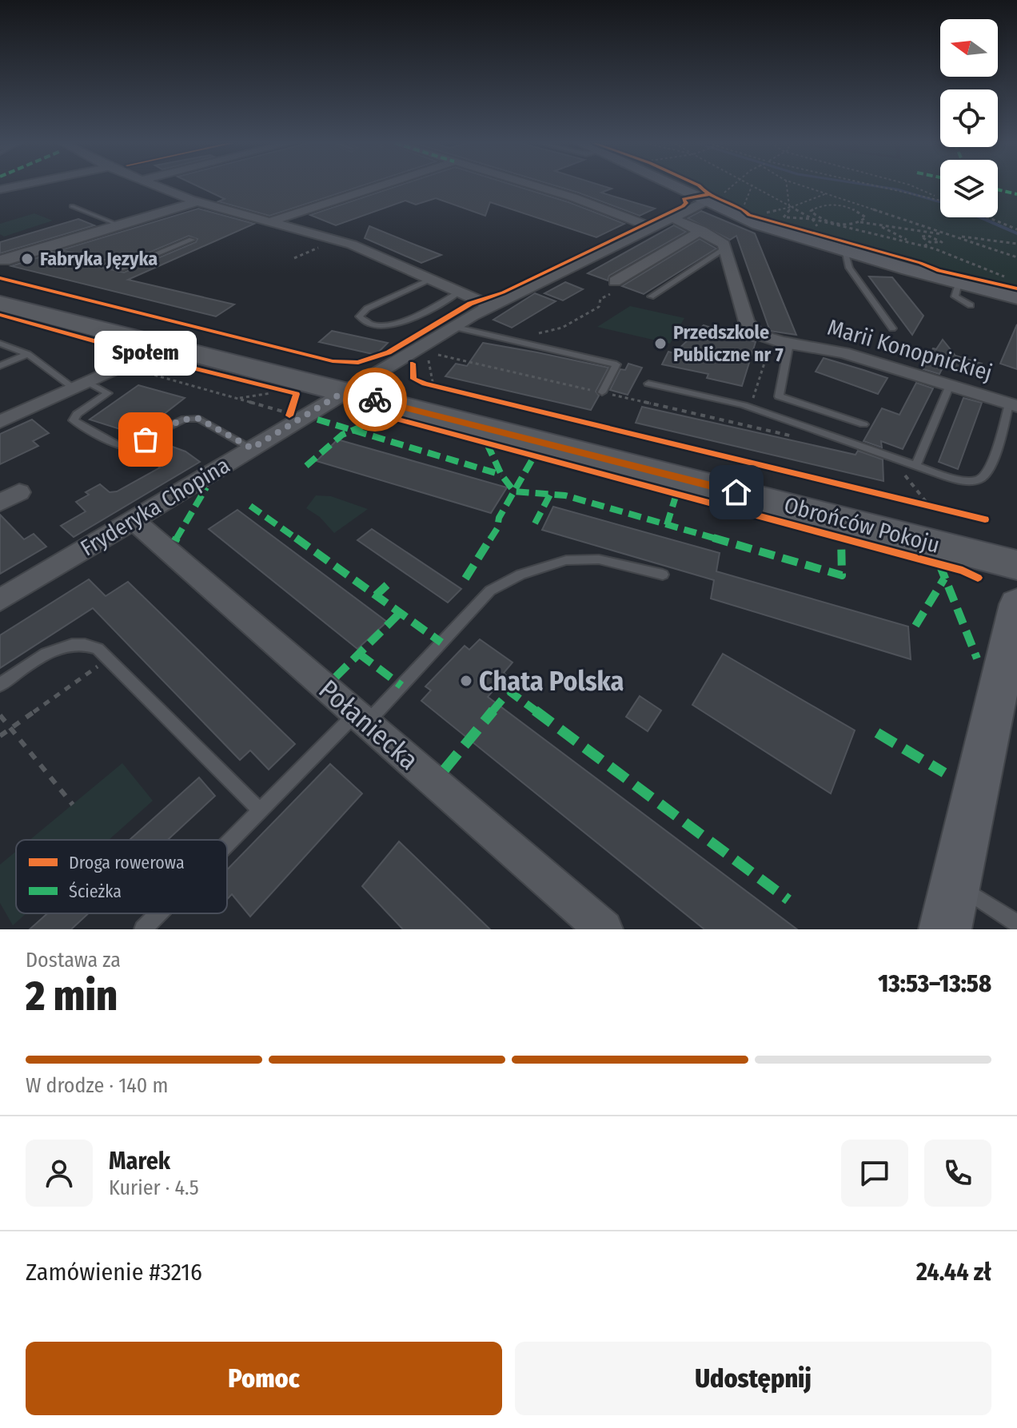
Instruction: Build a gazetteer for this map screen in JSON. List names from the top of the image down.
{
  "streets": {
    "main road": ["Obrońców Pokoju"],
    "street": ["Marii Konopnickiej", "Fryderyka Chopina", "Połaniecka"]
  },
  "crossings": [
    ["Fryderyka Chopina", "Obrońców Pokoju"],
    ["Fryderyka Chopina", "Połaniecka"]
  ],
  "places": [
    "Fabryka Języka",
    "Przedszkole Publiczne nr 7",
    "Społem",
    "Chata Polska"
  ],
  "legend": ["Droga rowerowa", "Ścieżka"],
  "north": "left",
  "page": {
    "bubble": "Społem",
    "heading": ["2 min", "Dostawa za", "13:53–13:58"],
    "panel": [
      "Marek",
      "Kurier · 4.5",
      "Zamówienie #3216",
      "24.44 zł"
    ],
    "bar": "W drodze · 140 m",
    "buttons": ["Pomoc", "Udostępnij"]
  }
}
